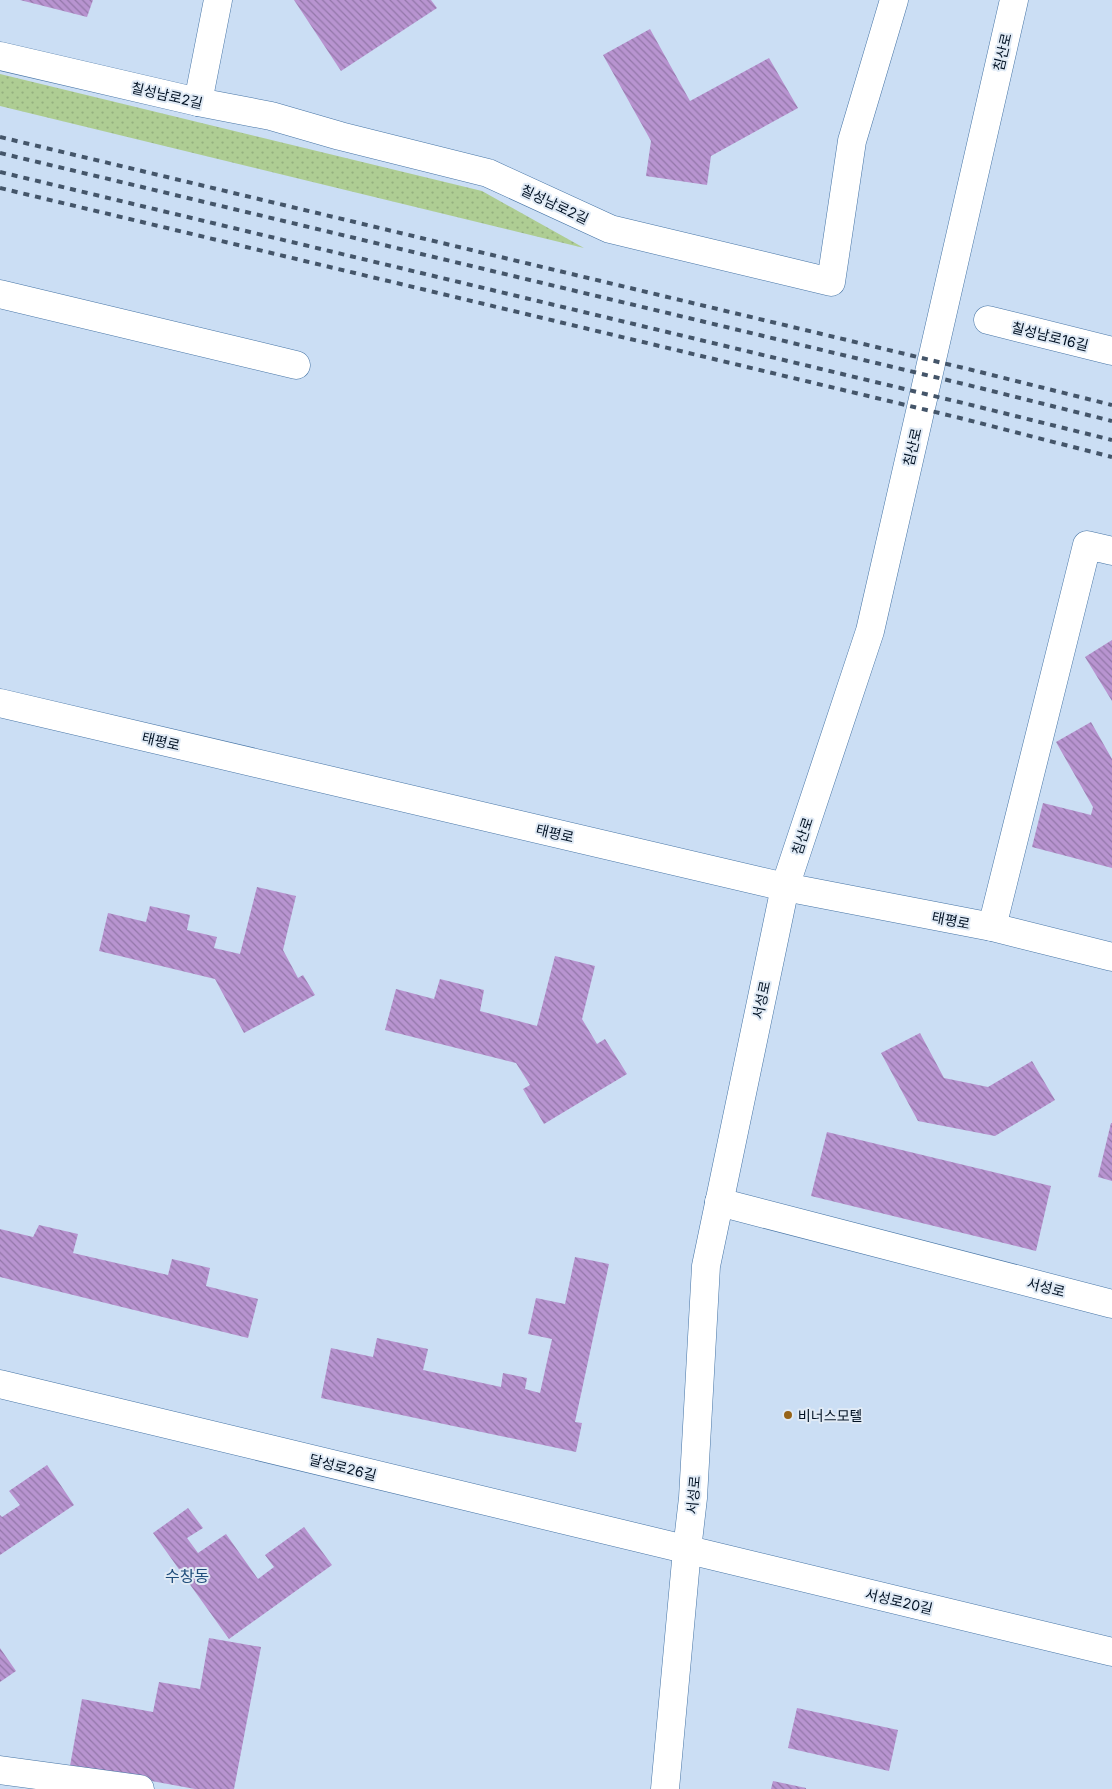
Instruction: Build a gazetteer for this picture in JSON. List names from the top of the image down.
{
  "streets": {
    "street": [
      "침산로",
      "칠성남로2길",
      "칠성남로16길",
      "태평로",
      "서성로",
      "달성로26길",
      "서성로20길"
    ]
  },
  "crossings": [
    ["침산로", "태평로"],
    ["침산로", "서성로"],
    ["태평로", "서성로"],
    ["서성로", "달성로26길"],
    ["서성로", "서성로20길"],
    ["달성로26길", "서성로20길"]
  ],
  "districts": ["수창동"],
  "places": ["비너스모텔"]
}
